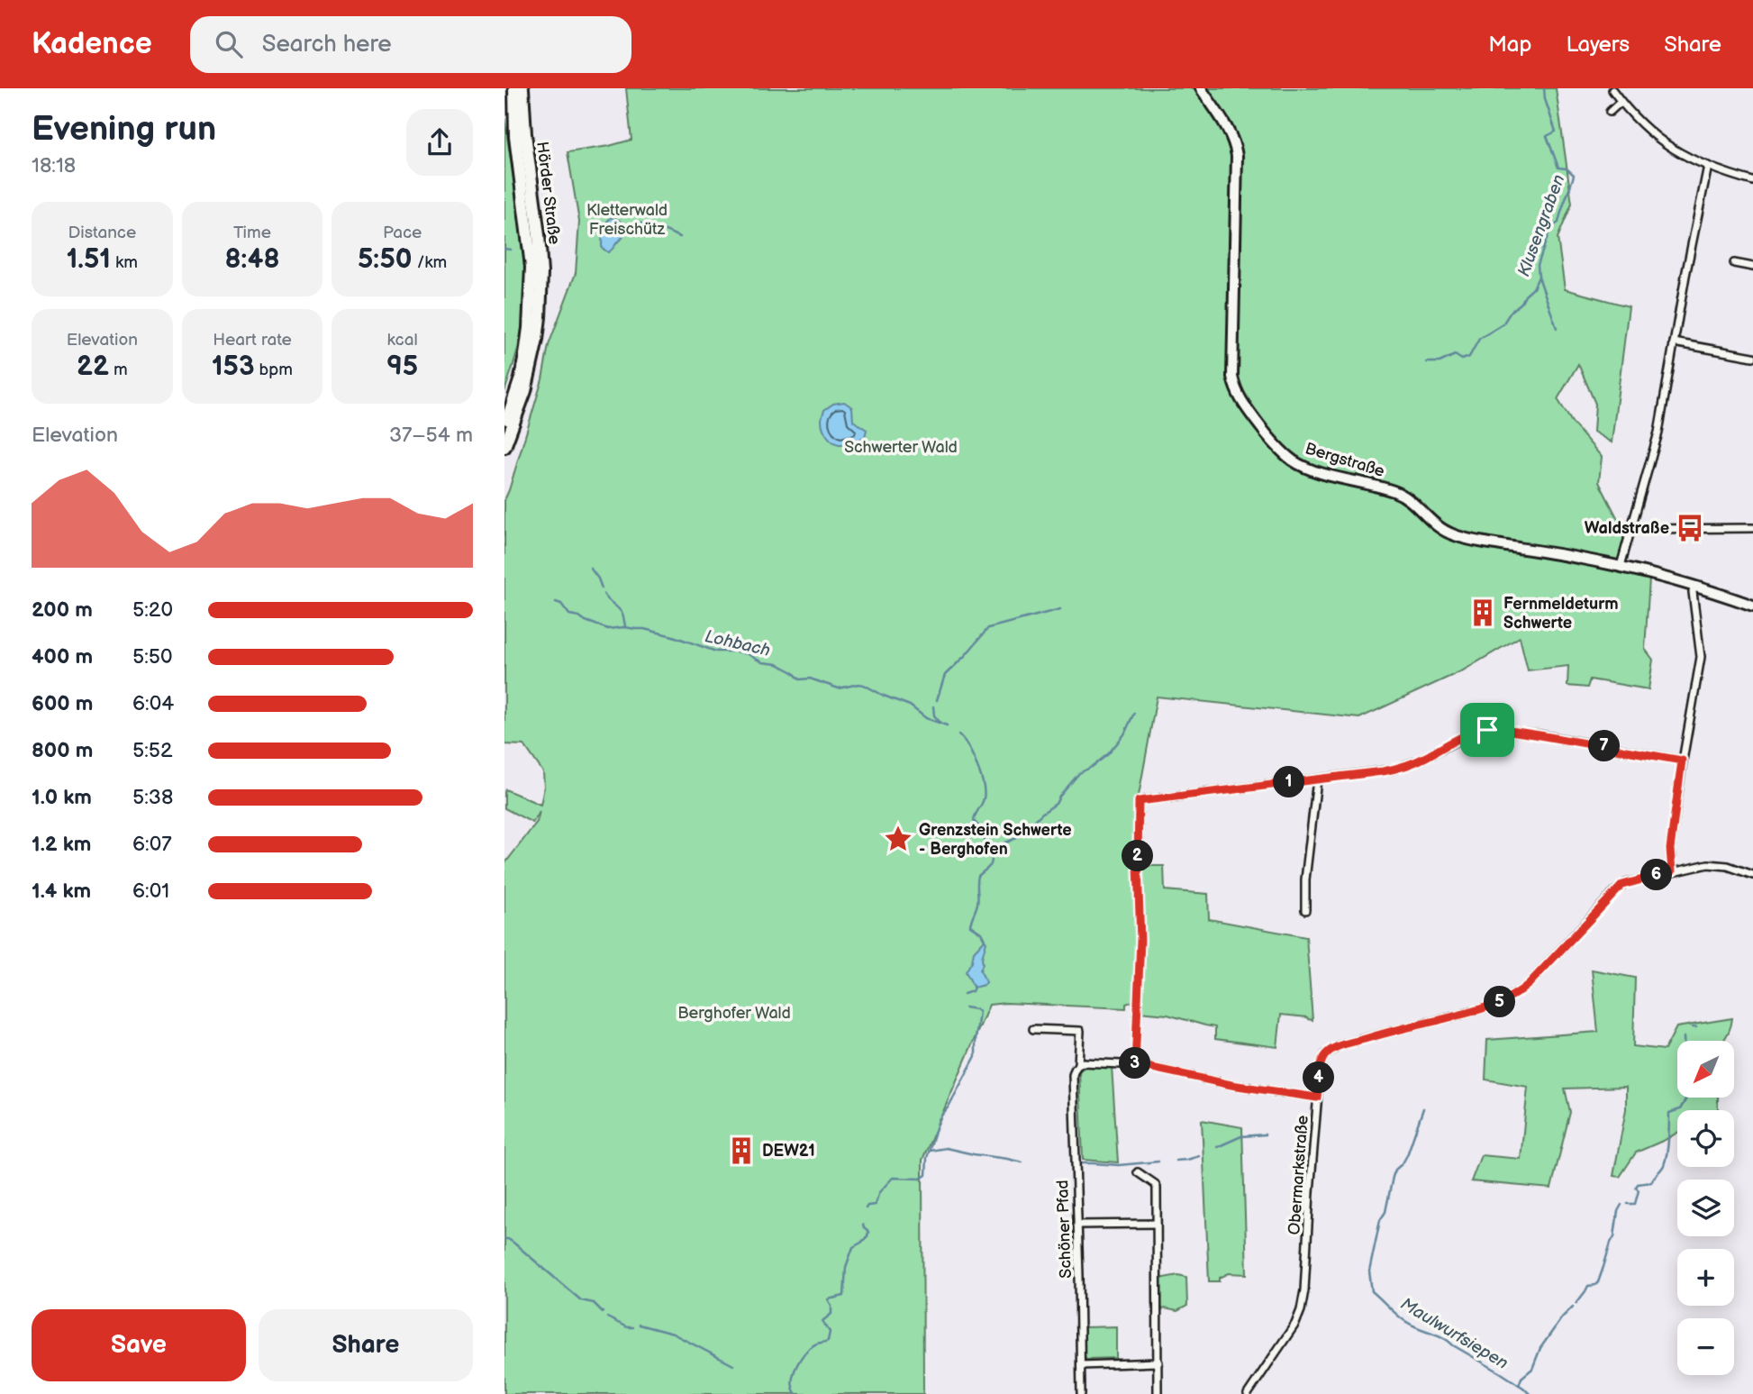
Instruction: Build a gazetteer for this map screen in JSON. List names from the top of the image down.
{
  "streets": {
    "main road": ["Hörder Straße", "Bergstraße"],
    "street": ["Obermarkstraße", "Schöner Pfad"]
  },
  "water": ["Klusengraben", "Lohbach", "Maulwurfsiepen"],
  "parks": ["Kletterwald Freischütz", "Schwerter Wald", "Berghofer Wald"],
  "places": {
    "bus stop": ["Waldstraße"],
    "building": ["Fernmeldeturm Schwerte", "DEW21"],
    "place": ["Grenzstein Schwerte - Berghofen"]
  },
  "north": "bottom left",
  "page": {
    "header": "Kadence",
    "search": "Search here",
    "nav": ["Map", "Layers", "Share"],
    "heading": ["Evening run", "18:18"],
    "stats": [
      ["Distance", "1.51 km"],
      ["Time", "8:48"],
      ["Pace", "5:50 /km"],
      ["Elevation", "22 m"],
      ["Heart rate", "153 bpm"],
      ["kcal", "95"]
    ],
    "chart": ["Elevation", "37–54 m"],
    "list": [
      {
        "name": "200 m",
        "note": "5:20"
      },
      {
        "name": "400 m",
        "note": "5:50"
      },
      {
        "name": "600 m",
        "note": "6:04"
      },
      {
        "name": "800 m",
        "note": "5:52"
      },
      {
        "name": "1.0 km",
        "note": "5:38"
      },
      {
        "name": "1.2 km",
        "note": "6:07"
      },
      {
        "name": "1.4 km",
        "note": "6:01"
      }
    ],
    "pins": [
      "7",
      "1",
      "2",
      "6",
      "5",
      "3",
      "4"
    ],
    "map_buttons": ["+", "−"],
    "buttons": ["Save", "Share"]
  }
}
